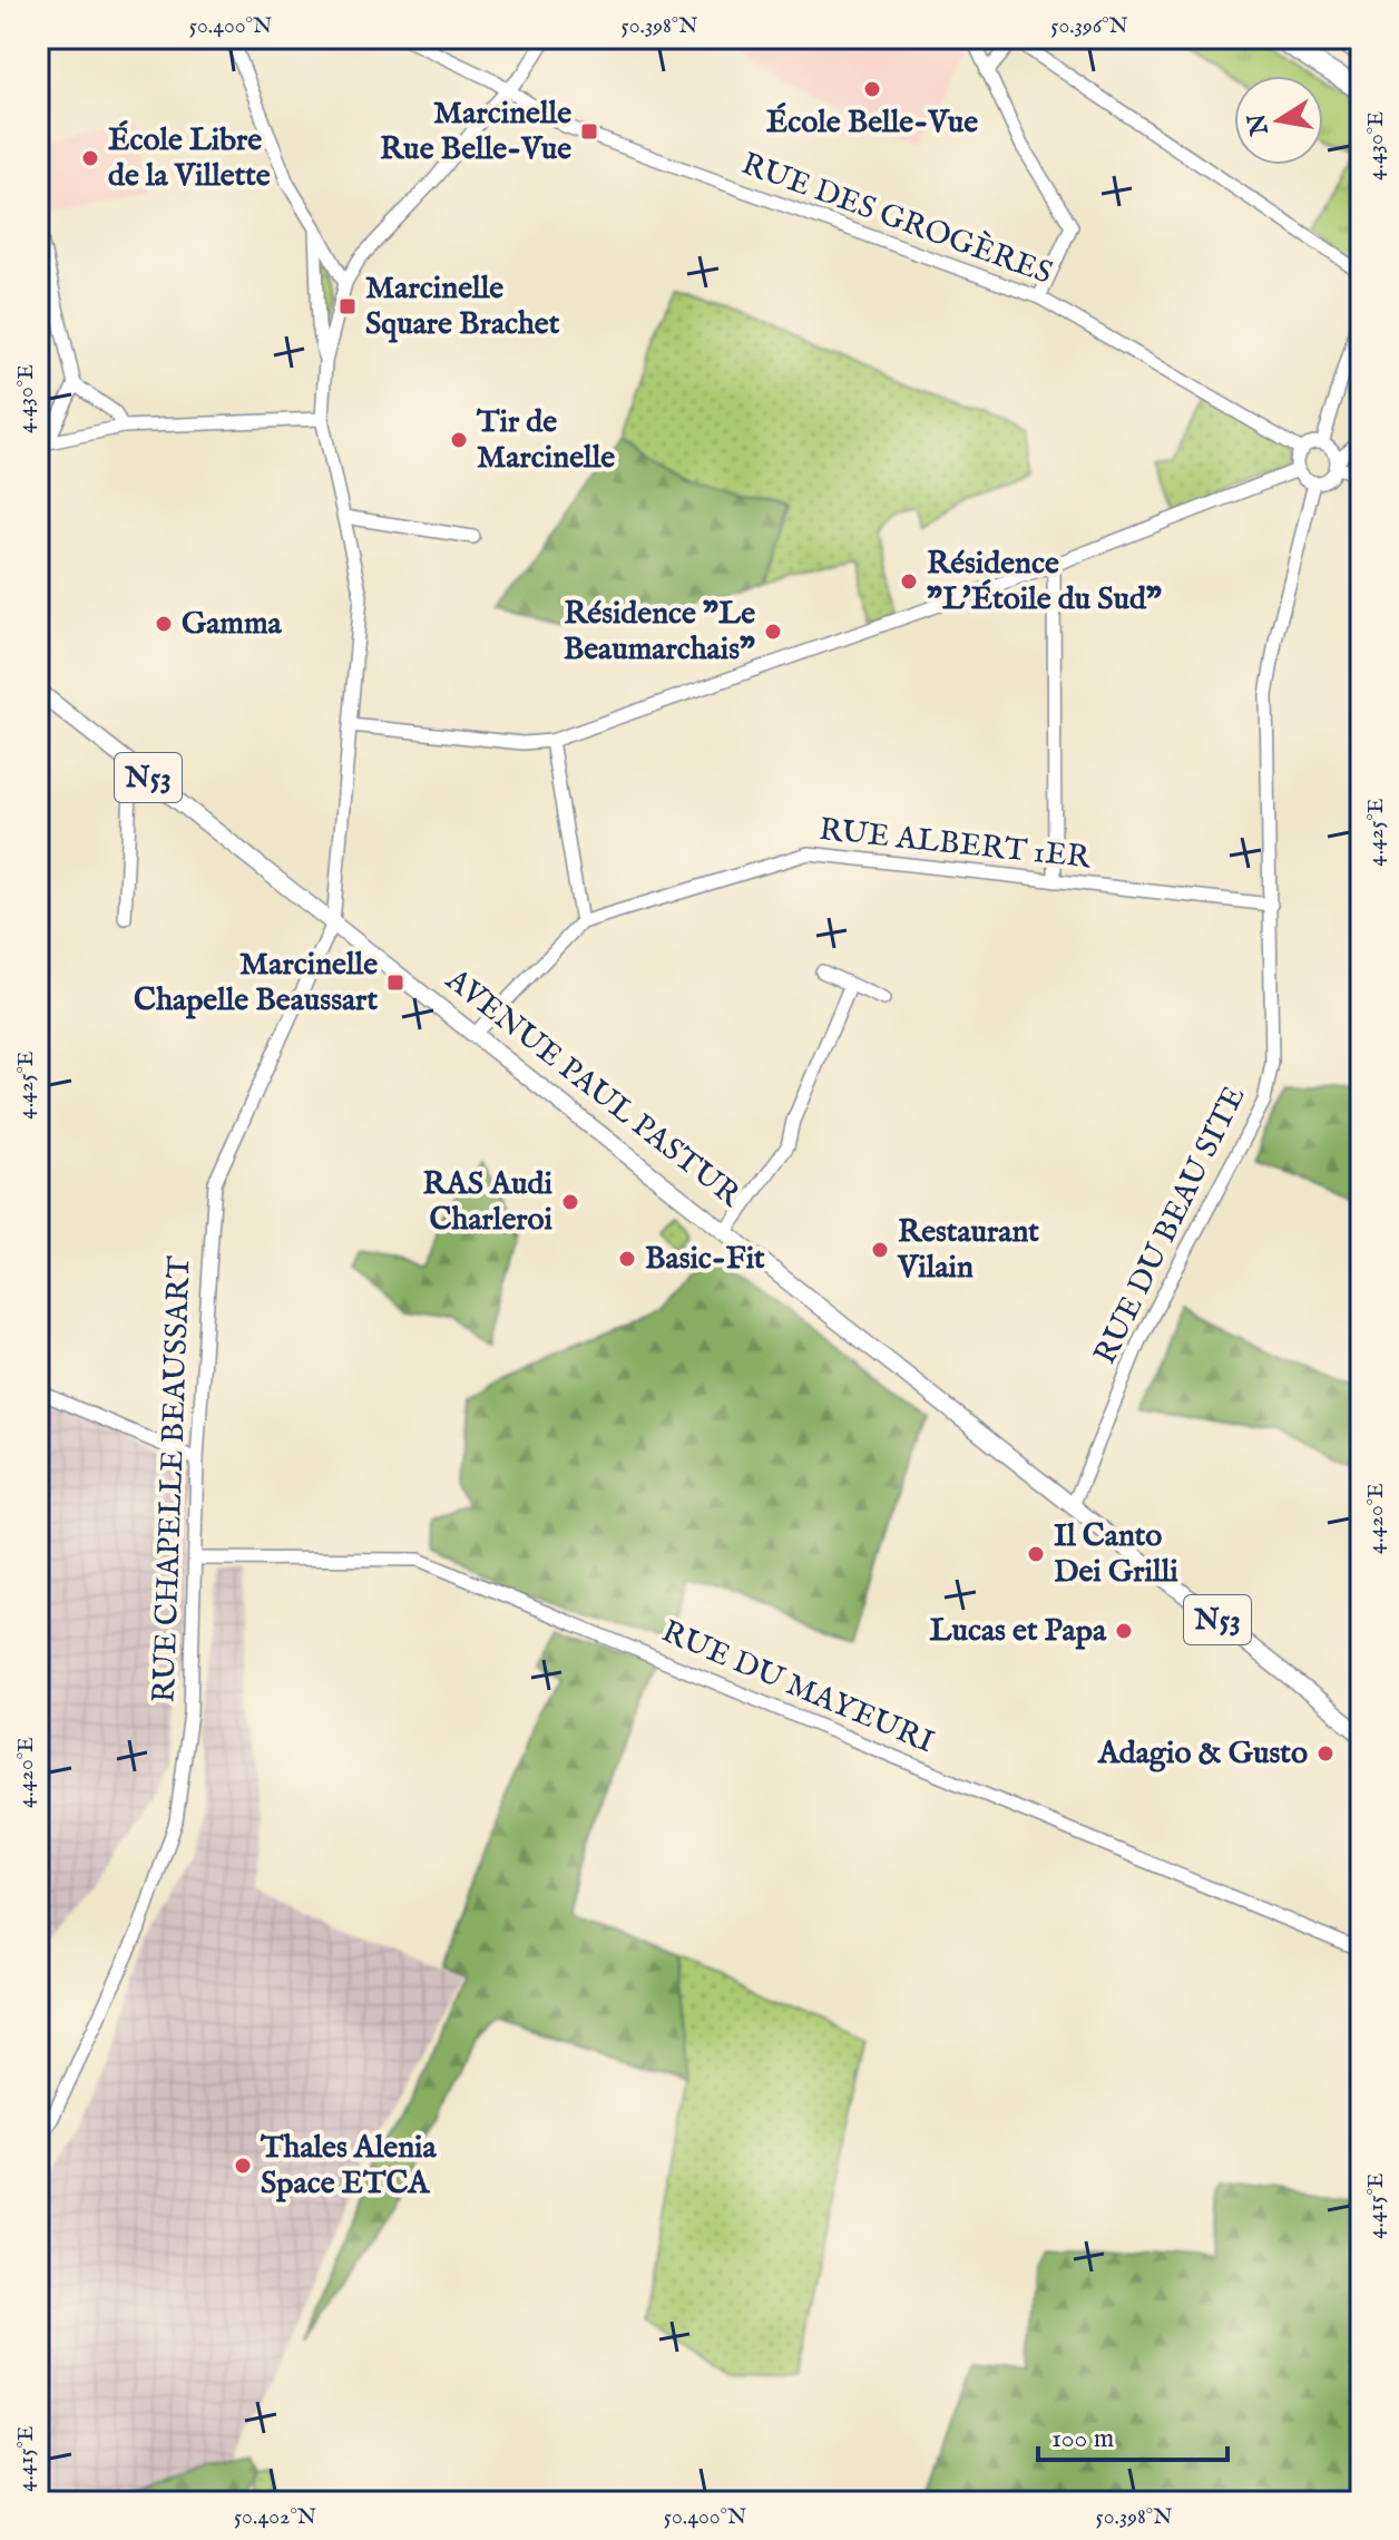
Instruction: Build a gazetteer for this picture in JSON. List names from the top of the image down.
{
  "streets": {
    "main road": ["N53", "AVENUE PAUL PASTUR"],
    "street": [
      "RUE DES GROGÈRES",
      "RUE ALBERT 1ER",
      "RUE DU BEAU SITE",
      "RUE CHAPELLE BEAUSSART",
      "RUE DU MAYEURI"
    ]
  },
  "crossings": [
    ["RUE DES GROGÈRES", "RUE DU BEAU SITE"],
    ["RUE ALBERT 1ER", "AVENUE PAUL PASTUR"],
    ["RUE ALBERT 1ER", "RUE DU BEAU SITE"],
    ["AVENUE PAUL PASTUR", "RUE DU BEAU SITE"],
    ["AVENUE PAUL PASTUR", "RUE CHAPELLE BEAUSSART"],
    ["RUE CHAPELLE BEAUSSART", "RUE DU MAYEURI"]
  ],
  "places": {
    "other": [
      "École Belle-Vue",
      "École Libre de la Villette",
      "Tir de Marcinelle",
      "Résidence \"L'Étoile du Sud\"",
      "Gamma",
      "Résidence \"Le Beaumarchais\"",
      "RAS Audi Charleroi",
      "Restaurant Vilain",
      "Basic-Fit",
      "Il Canto Dei Grilli",
      "Lucas et Papa",
      "Adagio & Gusto",
      "Thales Alenia Space ETCA"
    ],
    "transit": ["Marcinelle Rue Belle-Vue", "Marcinelle Square Brachet", "Marcinelle Chapelle Beaussart"]
  },
  "scale_bar": "100 m",
  "north": "left",
  "coordinates": [
    "50.400°N",
    "50.398°N",
    "50.396°N",
    "4.430°E",
    "4.425°E",
    "4.420°E",
    "4.415°E",
    "50.402°N"
  ]
}
